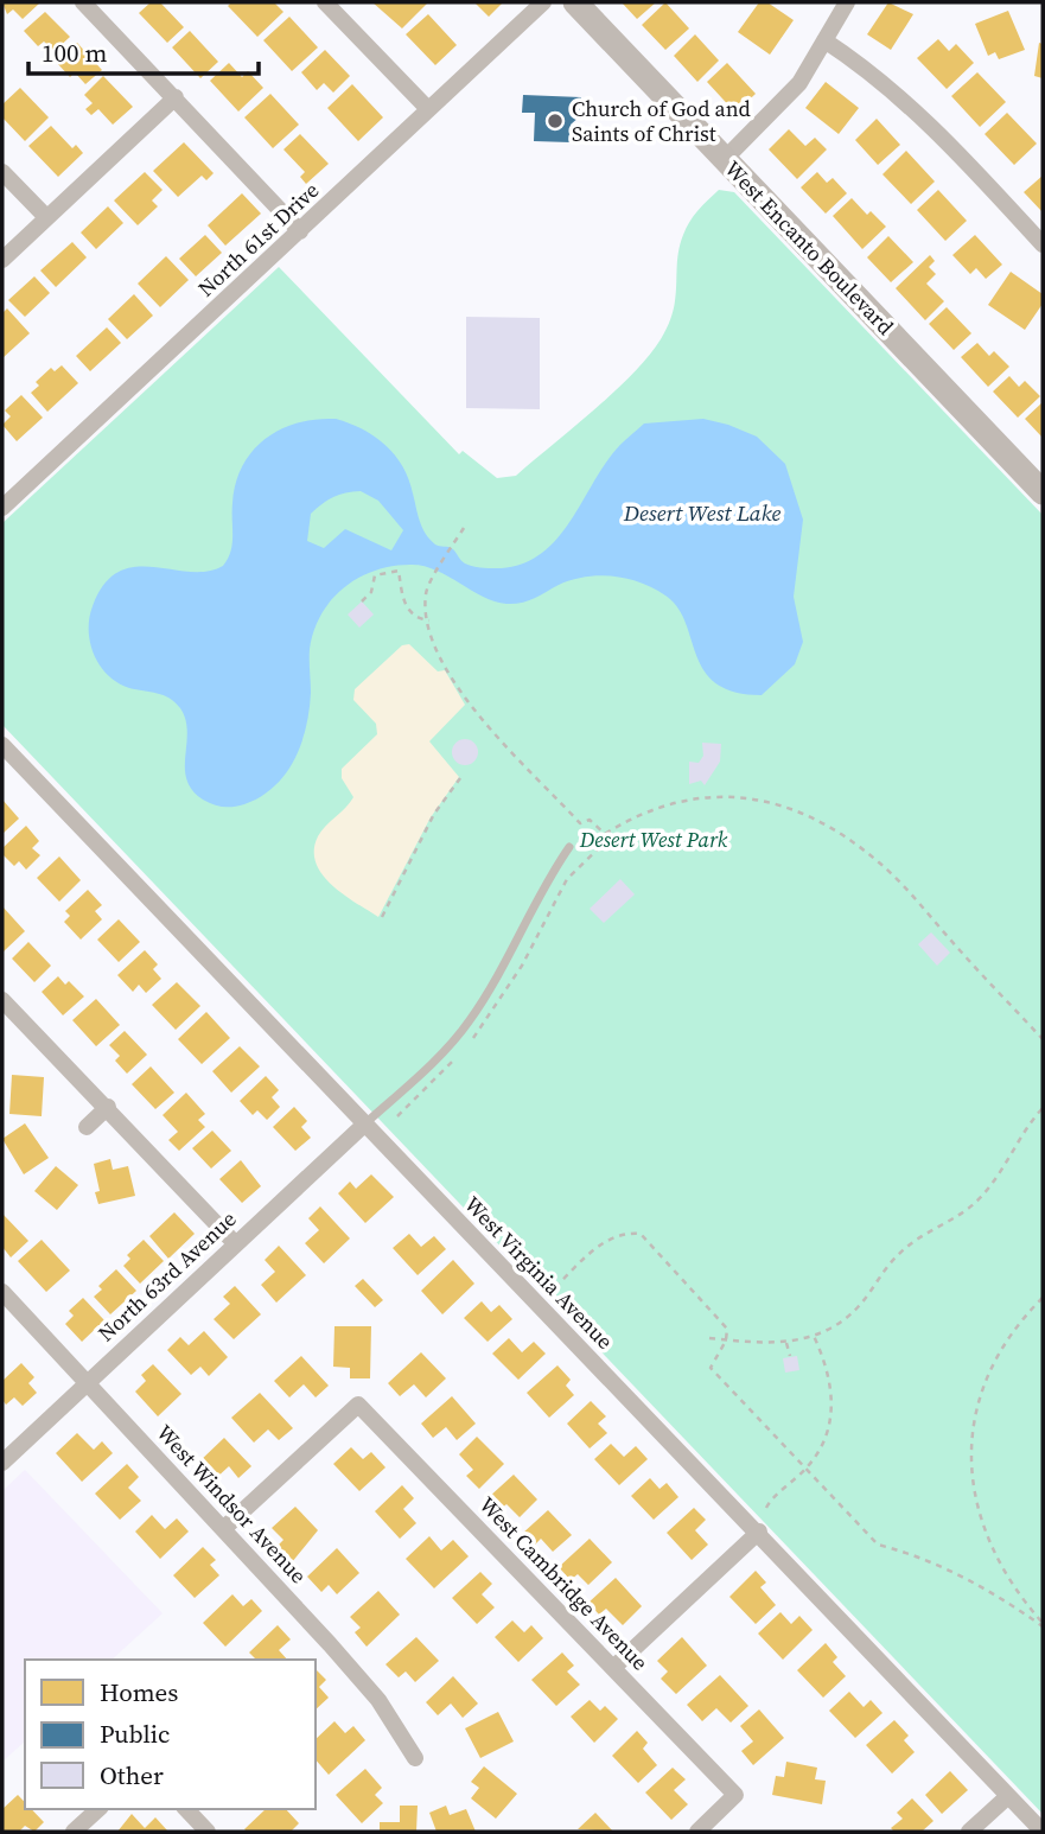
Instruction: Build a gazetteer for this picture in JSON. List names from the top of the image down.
{
  "streets": {
    "street": [
      "North 61st Drive",
      "West Encanto Boulevard",
      "West Virginia Avenue",
      "North 63rd Avenue",
      "West Windsor Avenue",
      "West Cambridge Avenue"
    ]
  },
  "crossings": [
    ["West Virginia Avenue", "North 63rd Avenue"],
    ["North 63rd Avenue", "West Windsor Avenue"],
    ["West Windsor Avenue", "West Cambridge Avenue"]
  ],
  "water": ["Desert West Lake"],
  "parks": ["Desert West Park"],
  "places": ["Church of God and Saints of Christ"],
  "legend": ["Homes", "Public", "Other"],
  "scale_bar": "100 m"
}
